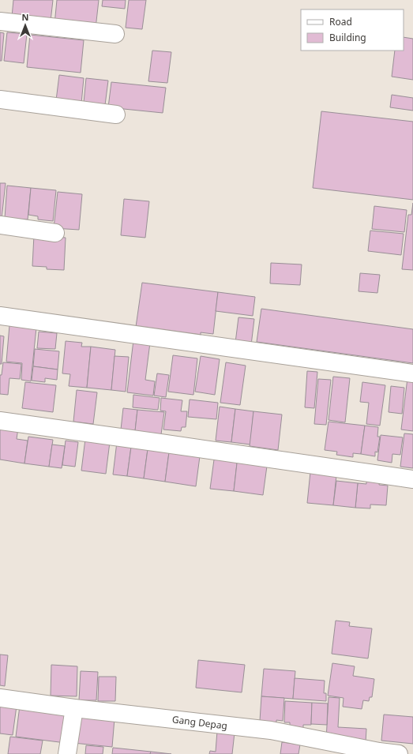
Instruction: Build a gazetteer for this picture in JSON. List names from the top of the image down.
{
  "streets": {
    "street": ["Gang Depag"]
  },
  "legend": ["Road", "Building"],
  "north": "top"
}
